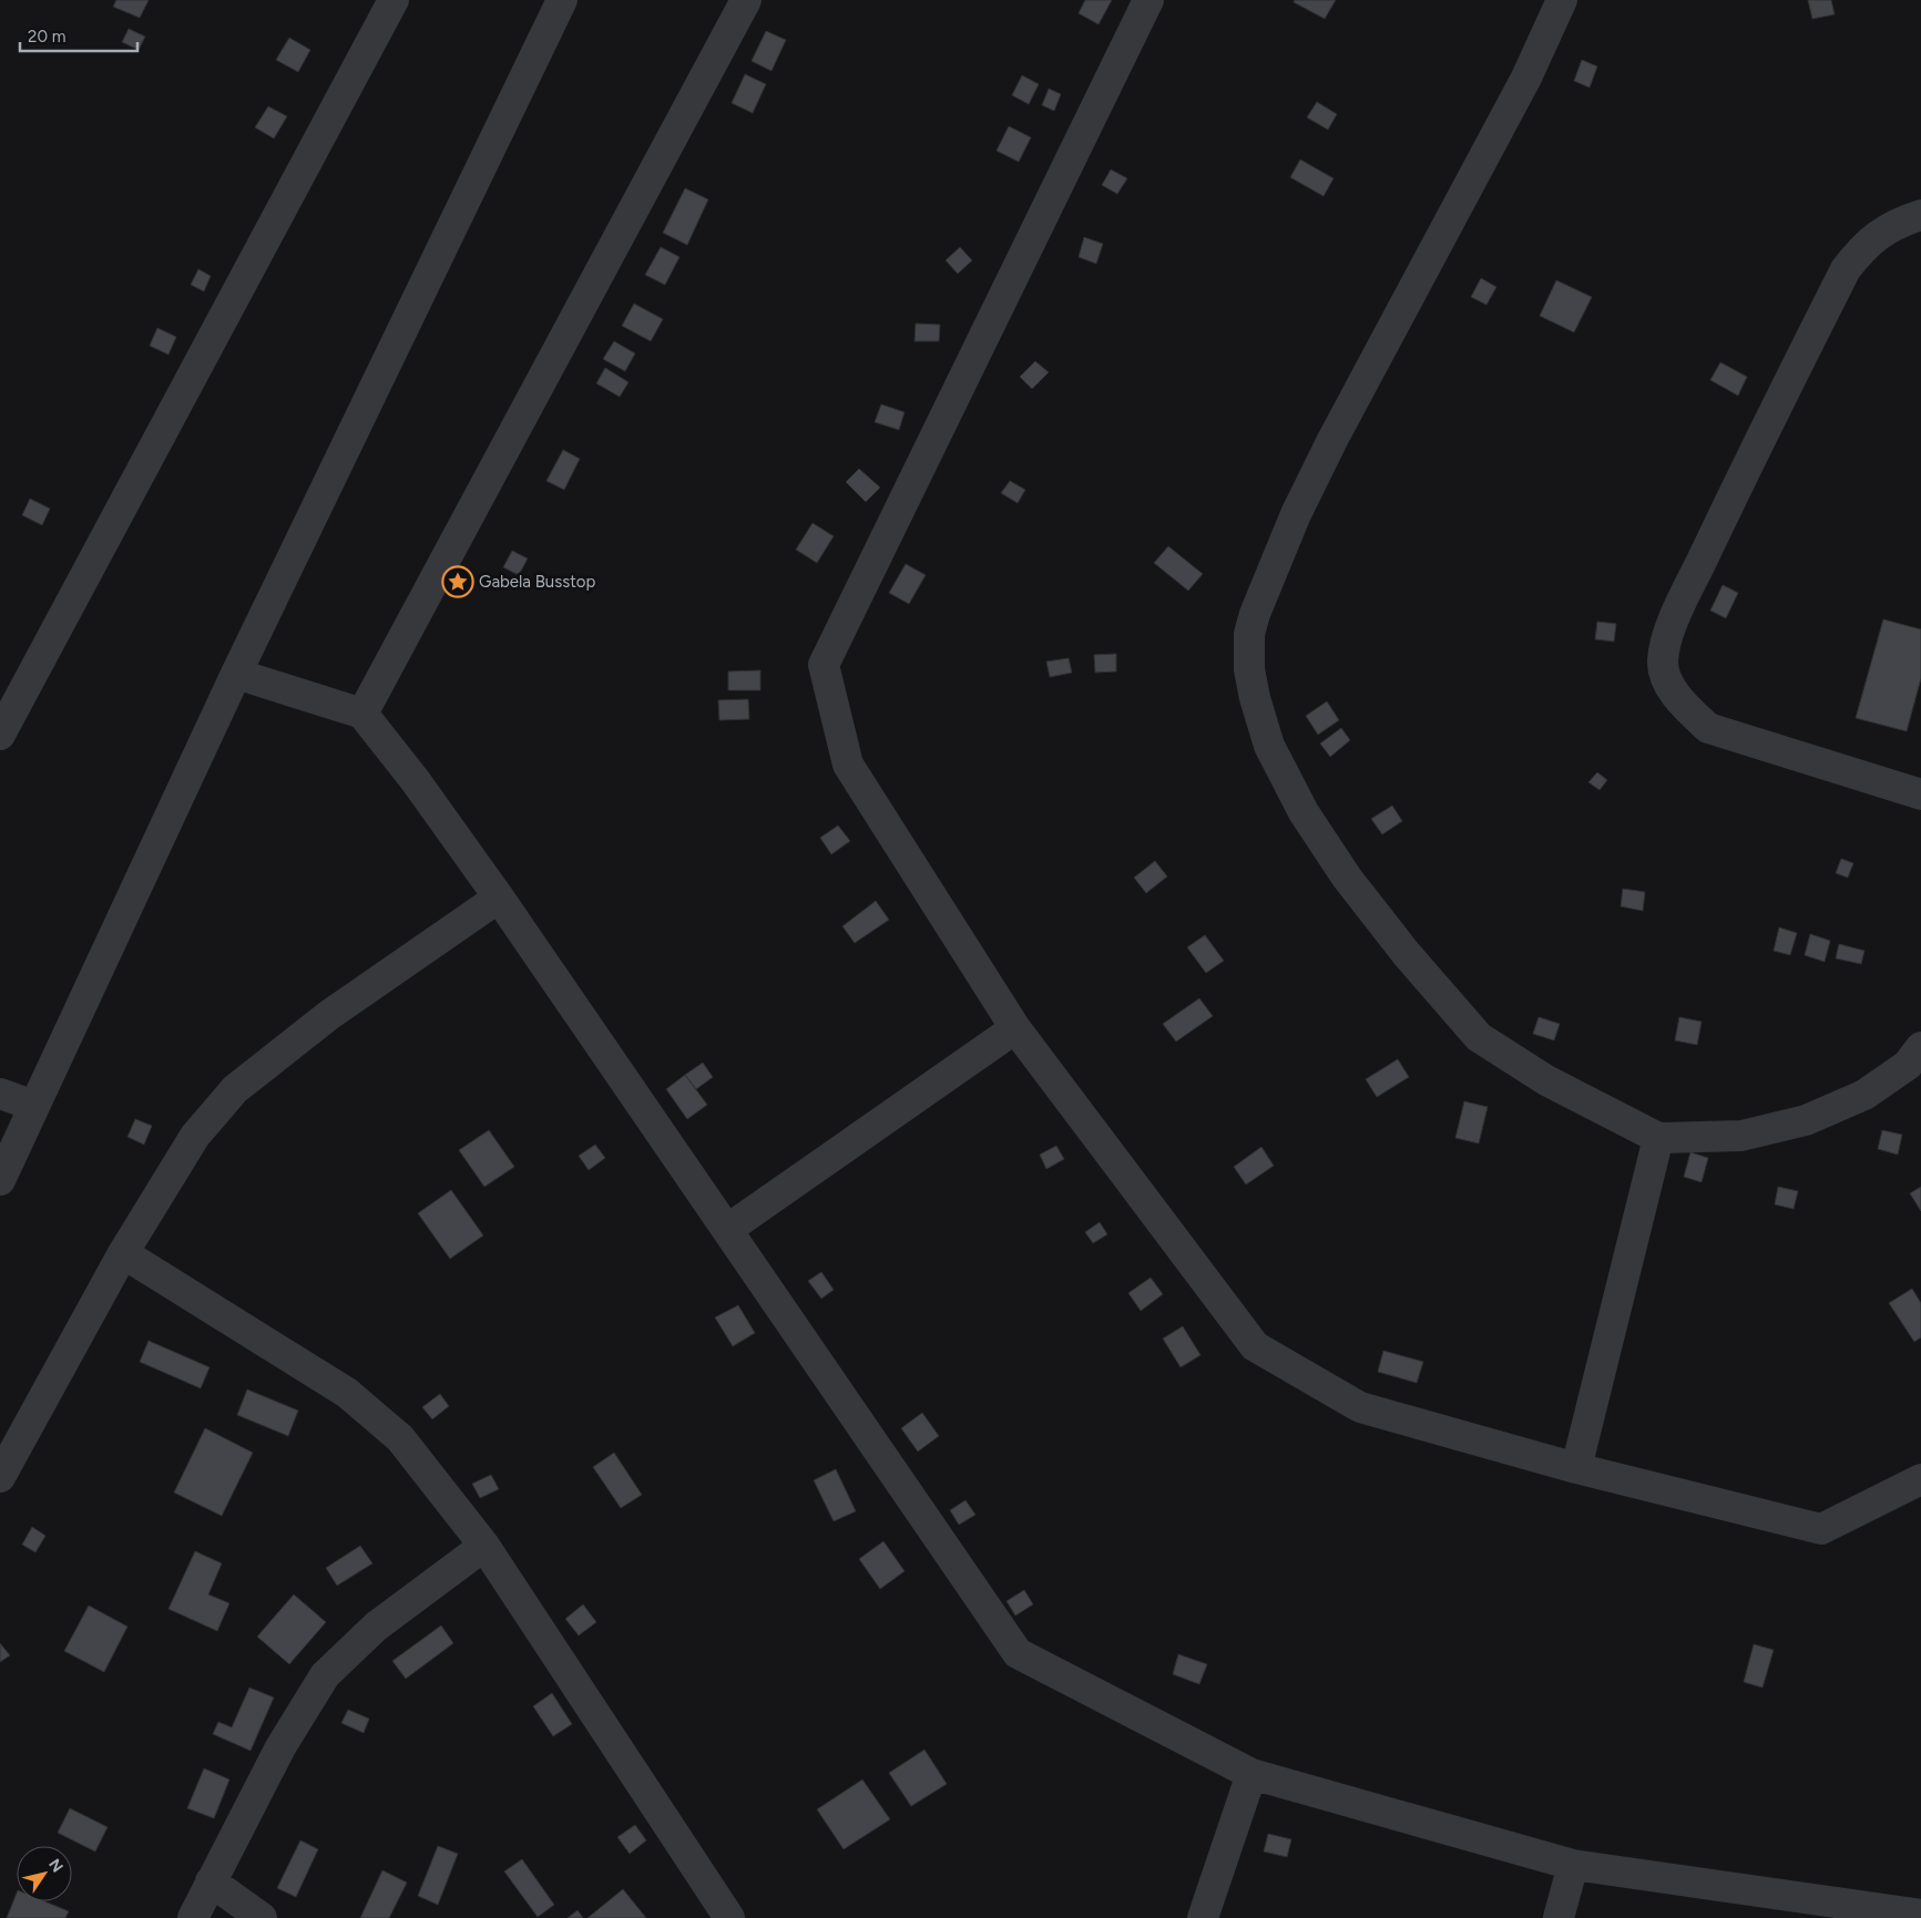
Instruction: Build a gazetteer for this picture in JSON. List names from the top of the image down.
{
  "places": {
    "place": ["Gabela Busstop"]
  },
  "scale_bar": "20 m",
  "north": "top right"
}
